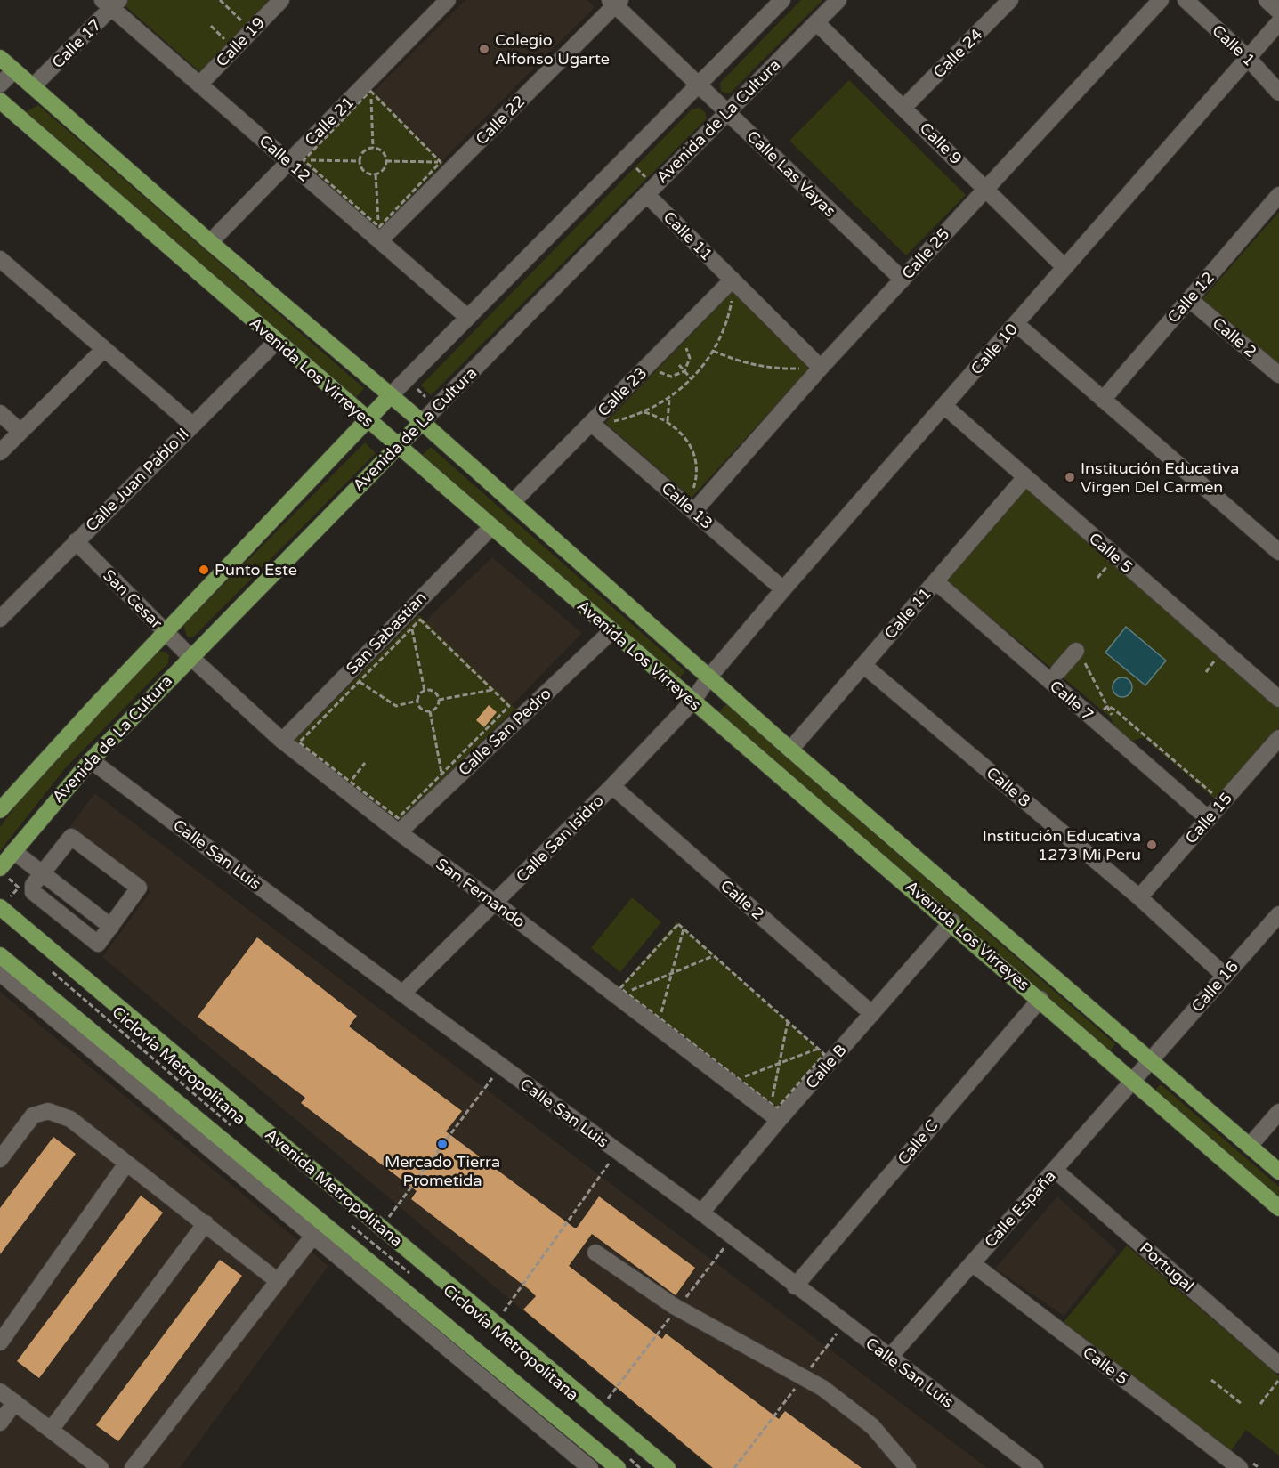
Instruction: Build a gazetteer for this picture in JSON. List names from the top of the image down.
{
  "streets": {
    "main road": ["Avenida de La Cultura", "Avenida Los Virreyes", "Avenida Metropolitana"],
    "street": [
      "Calle 19",
      "Calle 17",
      "Calle 1",
      "Calle 24",
      "Calle 22",
      "Calle 21",
      "Calle 9",
      "Calle 12",
      "Calle Las Vayas",
      "Calle 11",
      "Calle 25",
      "Calle 2",
      "Calle 10",
      "Calle 23",
      "Calle Juan Pablo II",
      "Calle 13",
      "Calle 5",
      "San Cesar",
      "San Sabastian",
      "Calle 7",
      "Calle San Pedro",
      "Calle 8",
      "Calle 15",
      "Calle San Isidro",
      "Calle San Luis",
      "San Fernando",
      "Calle 16",
      "Calle B",
      "Calle C",
      "Calle España",
      "Portugal"
    ],
    "path": ["Ciclovía Metropolitana"]
  },
  "crossings": [
    ["Calle 19", "Calle 12"],
    ["Calle 17", "Calle 12"],
    ["Calle 17", "Avenida Los Virreyes"],
    ["Calle 1", "Calle 10"],
    ["Calle 24", "Calle 9"],
    ["Calle 22", "Calle 12"],
    ["Calle 22", "Calle Las Vayas"],
    ["Calle 21", "Calle 12"],
    ["Calle 21", "Avenida Los Virreyes"],
    ["Avenida de La Cultura", "Calle 9"],
    ["Avenida de La Cultura", "Calle 12"],
    ["Avenida de La Cultura", "Calle Las Vayas"],
    ["Avenida de La Cultura", "Calle 11"],
    ["Avenida de La Cultura", "Avenida Los Virreyes"],
    ["Avenida de La Cultura", "San Cesar"],
    ["Avenida de La Cultura", "Calle San Luis"],
    ["Avenida de La Cultura", "San Fernando"],
    ["Calle 9", "Calle 25"],
    ["Calle 9", "Calle 10"],
    ["Calle 12", "Calle 2"],
    ["Calle Las Vayas", "Calle 25"],
    ["Calle 11", "Calle 25"],
    ["Calle 11", "Avenida Los Virreyes"],
    ["Calle 11", "Calle 23"],
    ["Calle 11", "Calle 5"],
    ["Calle 11", "Calle 7"],
    ["Calle 11", "Calle 8"],
    ["Calle 25", "Calle 13"],
    ["Calle 2", "Calle San Isidro"],
    ["Calle 2", "Calle B"],
    ["Calle 10", "Avenida Los Virreyes"],
    ["Calle 10", "Calle 13"],
    ["Calle 10", "Calle 5"],
    ["Calle 10", "Calle San Isidro"],
    ["Avenida Los Virreyes", "Calle 23"],
    ["Avenida Los Virreyes", "Calle Juan Pablo II"],
    ["Avenida Los Virreyes", "San Sabastian"],
    ["Avenida Los Virreyes", "Calle San Pedro"],
    ["Avenida Los Virreyes", "Calle San Isidro"],
    ["Avenida Los Virreyes", "Calle 16"],
    ["Avenida Los Virreyes", "Calle B"],
    ["Avenida Los Virreyes", "Calle C"],
    ["Avenida Los Virreyes", "Calle España"],
    ["Calle 23", "Calle 13"],
    ["Calle Juan Pablo II", "San Cesar"],
    ["Calle 5", "Calle España"],
    ["San Cesar", "San Fernando"],
    ["San Sabastian", "San Fernando"],
    ["Calle 7", "Calle 15"],
    ["Calle San Pedro", "San Fernando"],
    ["Calle 8", "Calle 15"],
    ["Calle 8", "Calle 16"],
    ["Calle San Isidro", "Calle San Luis"],
    ["Calle San Isidro", "San Fernando"],
    ["Calle San Luis", "Calle B"],
    ["Calle San Luis", "Calle C"],
    ["Calle San Luis", "Calle España"],
    ["San Fernando", "Calle B"],
    ["Calle 16", "Calle España"],
    ["Calle España", "Portugal"]
  ],
  "places": [
    "Colegio Alfonso Ugarte",
    "Institución Educativa Virgen Del Carmen",
    "Punto Este",
    "Institución Educativa 1273 Mi Peru",
    "Mercado Tierra Prometida"
  ]
}
